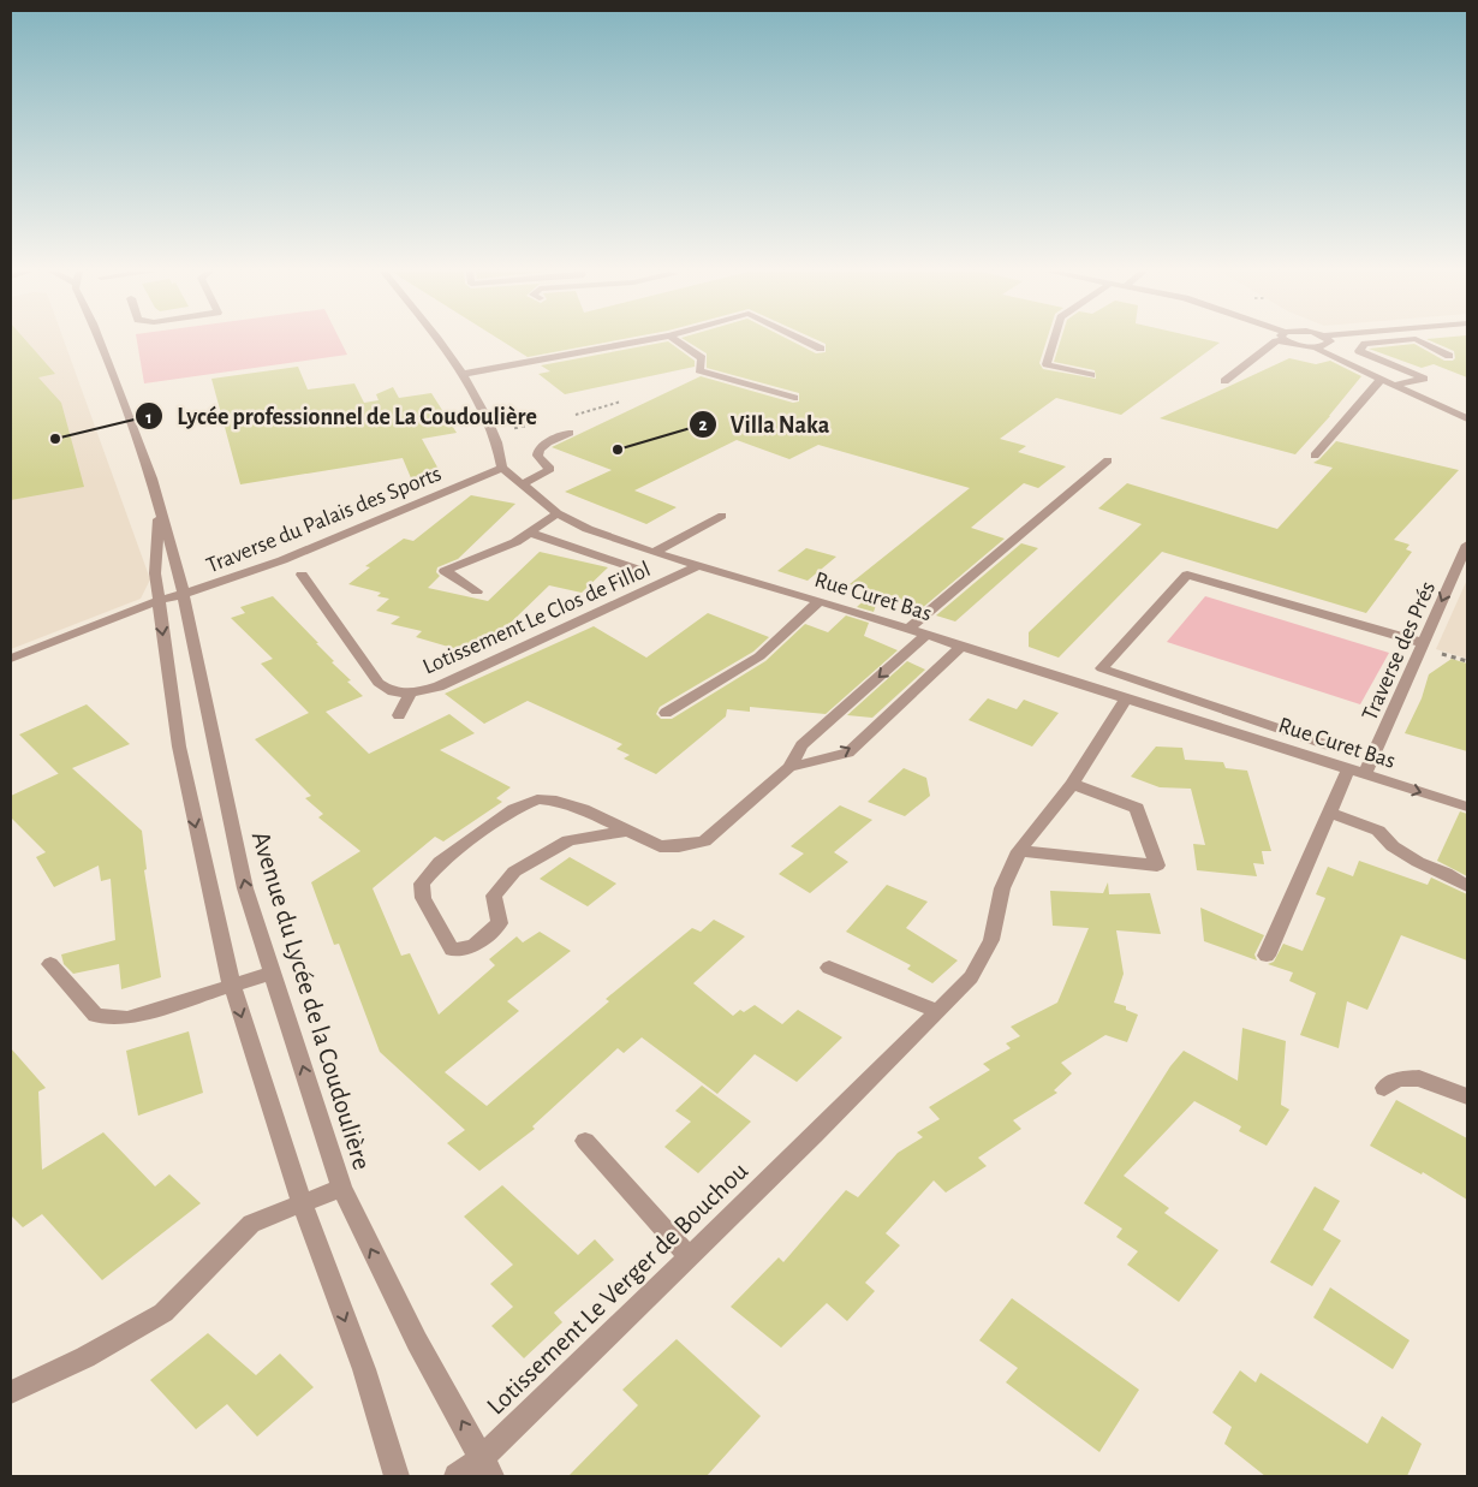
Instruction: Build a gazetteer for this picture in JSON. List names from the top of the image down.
{
  "streets": {
    "street": [
      "Traverse du Palais des Sports",
      "Rue Curet Bas",
      "Lotissement Le Clos de Fillol",
      "Traverse des Prés",
      "Avenue du Lycée de la Coudoulière",
      "Lotissement Le Verger de Bouchou"
    ]
  },
  "crossings": [
    ["Traverse du Palais des Sports", "Rue Curet Bas"],
    ["Traverse du Palais des Sports", "Avenue du Lycée de la Coudoulière"],
    ["Rue Curet Bas", "Lotissement Le Clos de Fillol"],
    ["Rue Curet Bas", "Traverse des Prés"],
    ["Rue Curet Bas", "Lotissement Le Verger de Bouchou"],
    ["Avenue du Lycée de la Coudoulière", "Lotissement Le Verger de Bouchou"]
  ],
  "one_way": ["Traverse des Prés"],
  "places": ["Lycée professionnel de La Coudoulière", "Villa Naka"]
}
